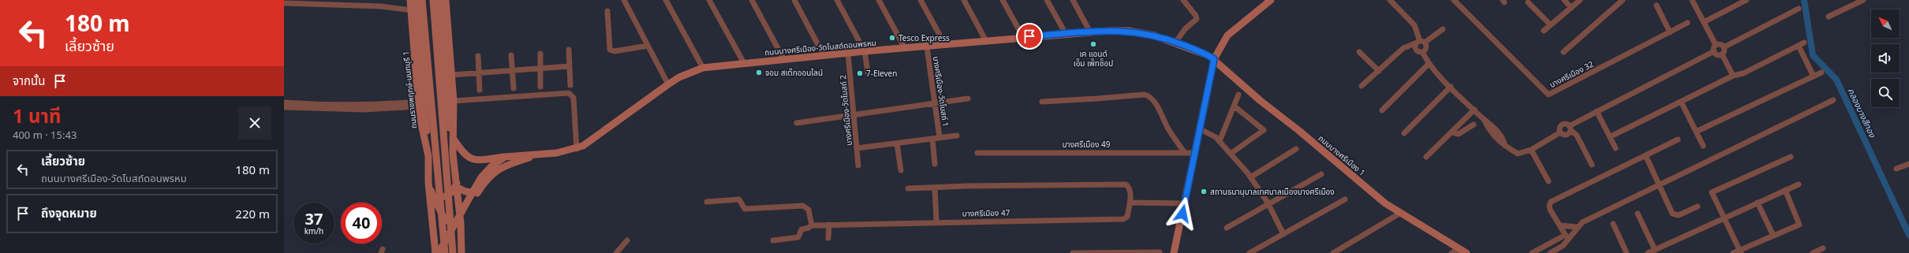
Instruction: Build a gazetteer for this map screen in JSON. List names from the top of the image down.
{
  "streets": {
    "street": [
      "ถนนบางศรีเมือง-วัดโบสถ์ดอนพรหม",
      "บางศรีเมือง 32",
      "ถนนราชพฤกษ์-นนทบุรี 1",
      "บางศรีเมือง-วัดโบสถ์ 1",
      "บางศรีเมือง-วัดโบสถ์ 2",
      "บางศรีเมือง 49",
      "ถนนบางศรีเมือง 1",
      "บางศรีเมือง 47"
    ]
  },
  "crossings": [
    ["ถนนบางศรีเมือง-วัดโบสถ์ดอนพรหม", "บางศรีเมือง-วัดโบสถ์ 1"],
    ["ถนนบางศรีเมือง-วัดโบสถ์ดอนพรหม", "บางศรีเมือง-วัดโบสถ์ 2"],
    ["ถนนบางศรีเมือง-วัดโบสถ์ดอนพรหม", "ถนนบางศรีเมือง 1"]
  ],
  "water": ["คลองบางสีทอง"],
  "places": [
    "Tesco Express",
    "เค แอนด์ เอ็ม เพ็ทช็อป",
    "จอม สเต๊กออนไลน์",
    "7-Eleven",
    "สถานธนานุบาลเทศบาลเมืองบางศรีเมือง"
  ],
  "north": "top left",
  "page": {
    "turn": ["180 m", "เลี้ยวซ้าย"],
    "then": "จากนั้น",
    "heading": ["1 นาที", "400 m · 15:43"],
    "list": [
      {
        "name": "เลี้ยวซ้าย",
        "note": "ถนนบางศรีเมือง-วัดโบสถ์ดอนพรหม",
        "value": "180 m"
      },
      {
        "name": "ถึงจุดหมาย",
        "value": "220 m"
      }
    ],
    "speed": "37 km/h",
    "limit": "40"
  }
}
